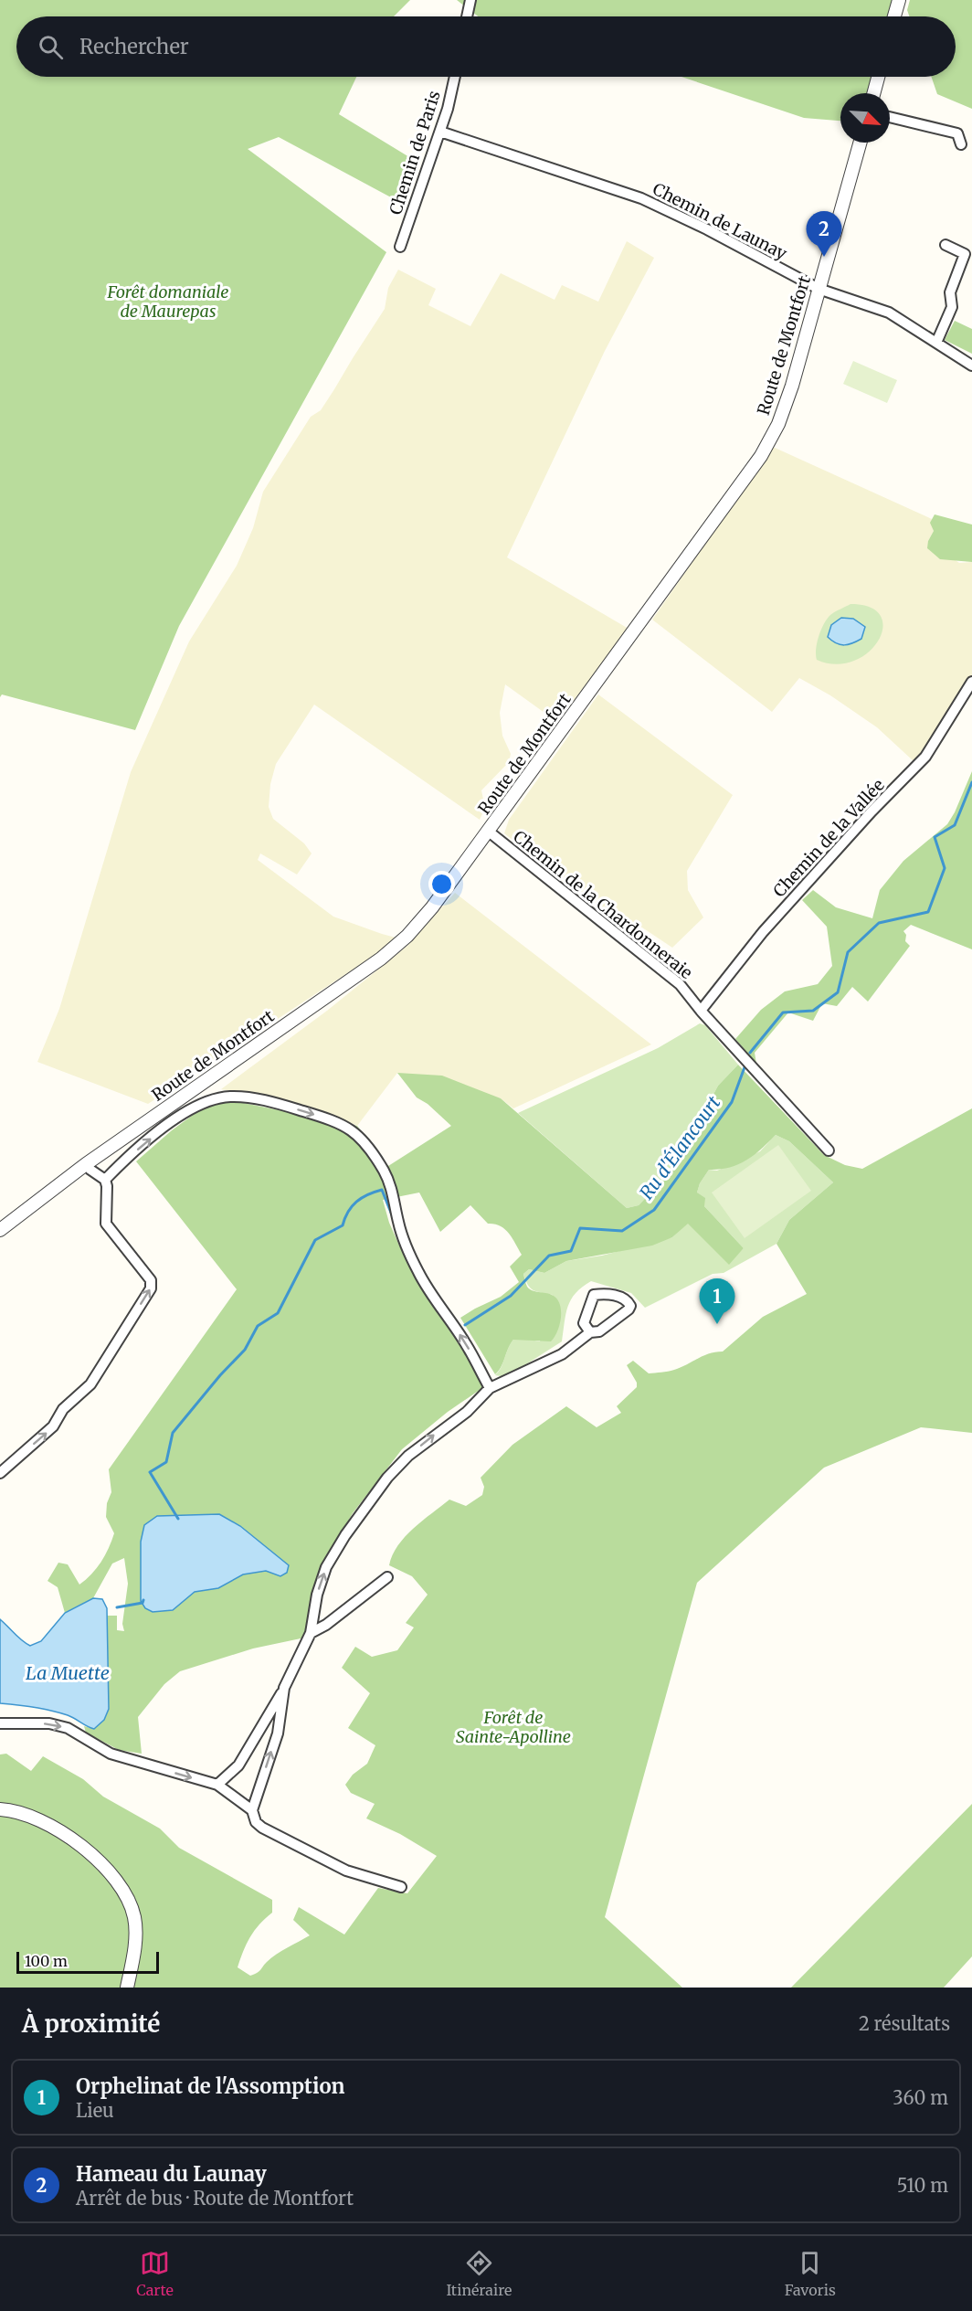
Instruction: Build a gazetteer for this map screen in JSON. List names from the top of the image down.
{
  "streets": {
    "street": [
      "Chemin de Paris",
      "Chemin de Launay",
      "Route de Montfort",
      "Chemin de la Vallée",
      "Chemin de la Chardonneraie"
    ]
  },
  "crossings": [
    ["Chemin de Paris", "Chemin de Launay"],
    ["Chemin de Launay", "Route de Montfort"],
    ["Route de Montfort", "Chemin de la Chardonneraie"],
    ["Chemin de la Vallée", "Chemin de la Chardonneraie"]
  ],
  "water": ["Ru d'Élancourt", "La Muette"],
  "parks": ["Forêt domaniale de Maurepas", "Forêt de Sainte-Apolline"],
  "scale_bar": "100 m",
  "north": "bottom right",
  "page": {
    "search": "Rechercher",
    "pins": ["2", "1"],
    "scale": "100 m",
    "heading": ["À proximité", "2 résultats"],
    "list": [
      {
        "mark": "1",
        "name": "Orphelinat de l'Assomption",
        "note": "Lieu",
        "value": "360 m"
      },
      {
        "mark": "2",
        "name": "Hameau du Launay",
        "note": "Arrêt de bus · Route de Montfort",
        "value": "510 m"
      }
    ],
    "nav": ["Carte", "Itinéraire", "Favoris"]
  }
}
